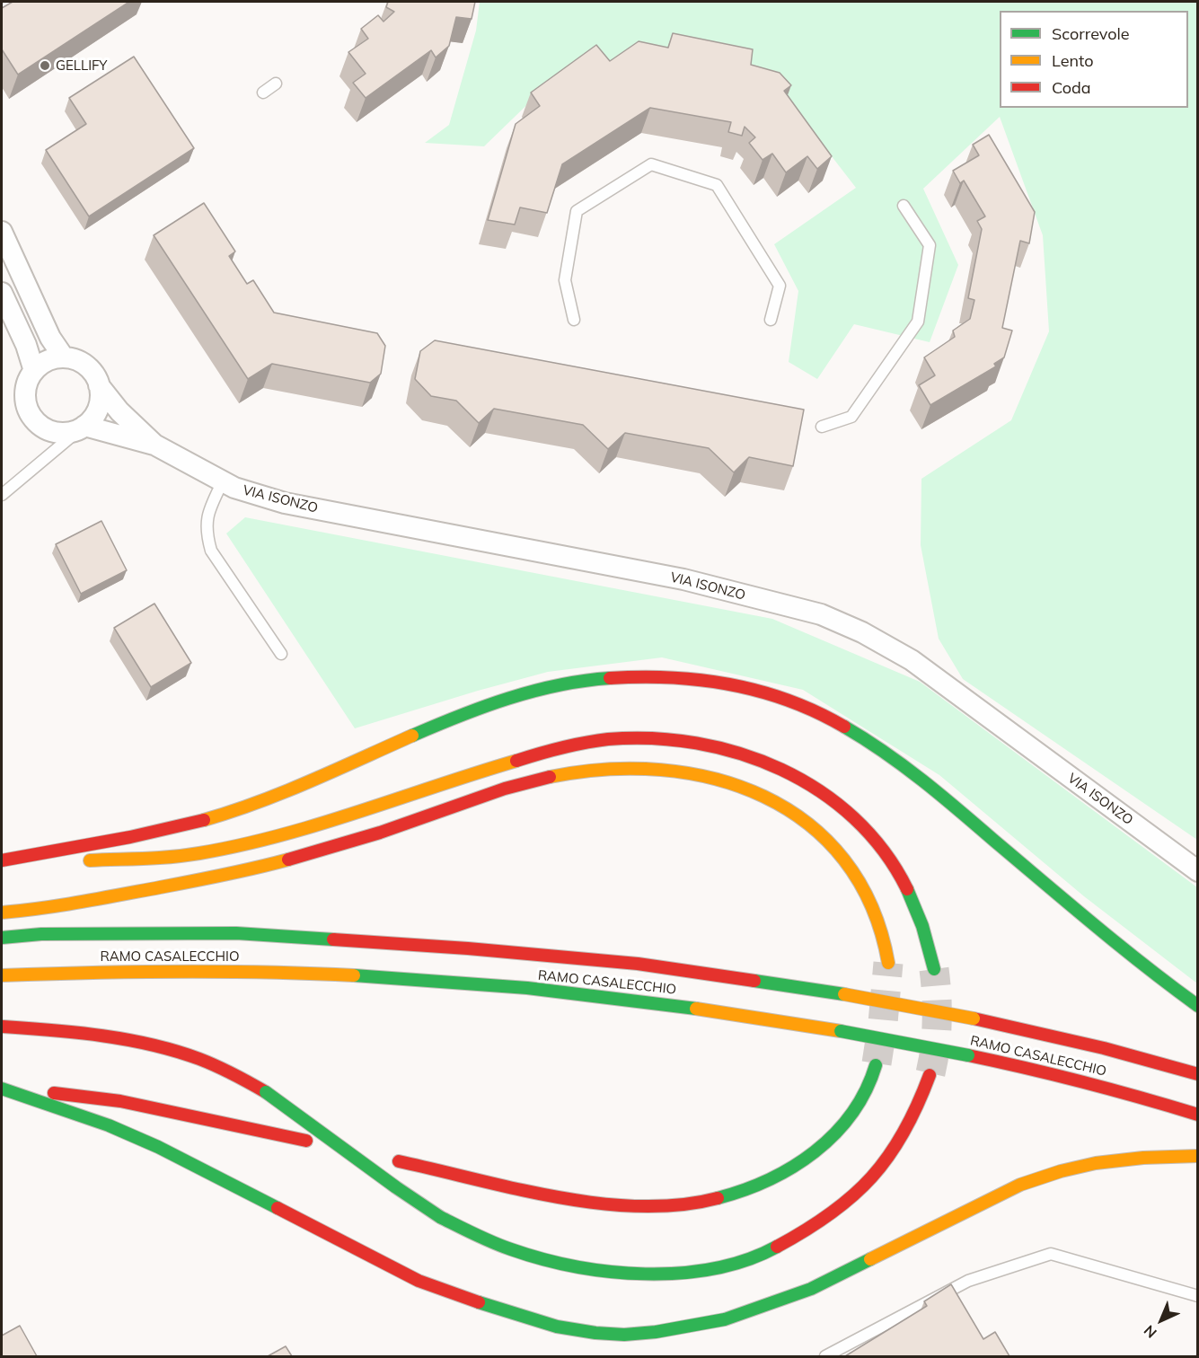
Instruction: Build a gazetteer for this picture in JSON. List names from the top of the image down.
{
  "streets": {
    "highway": ["RAMO CASALECCHIO"],
    "street": ["VIA ISONZO"]
  },
  "places": ["GELLIFY"],
  "legend": ["Scorrevole", "Lento", "Coda"],
  "north": "bottom left"
}
